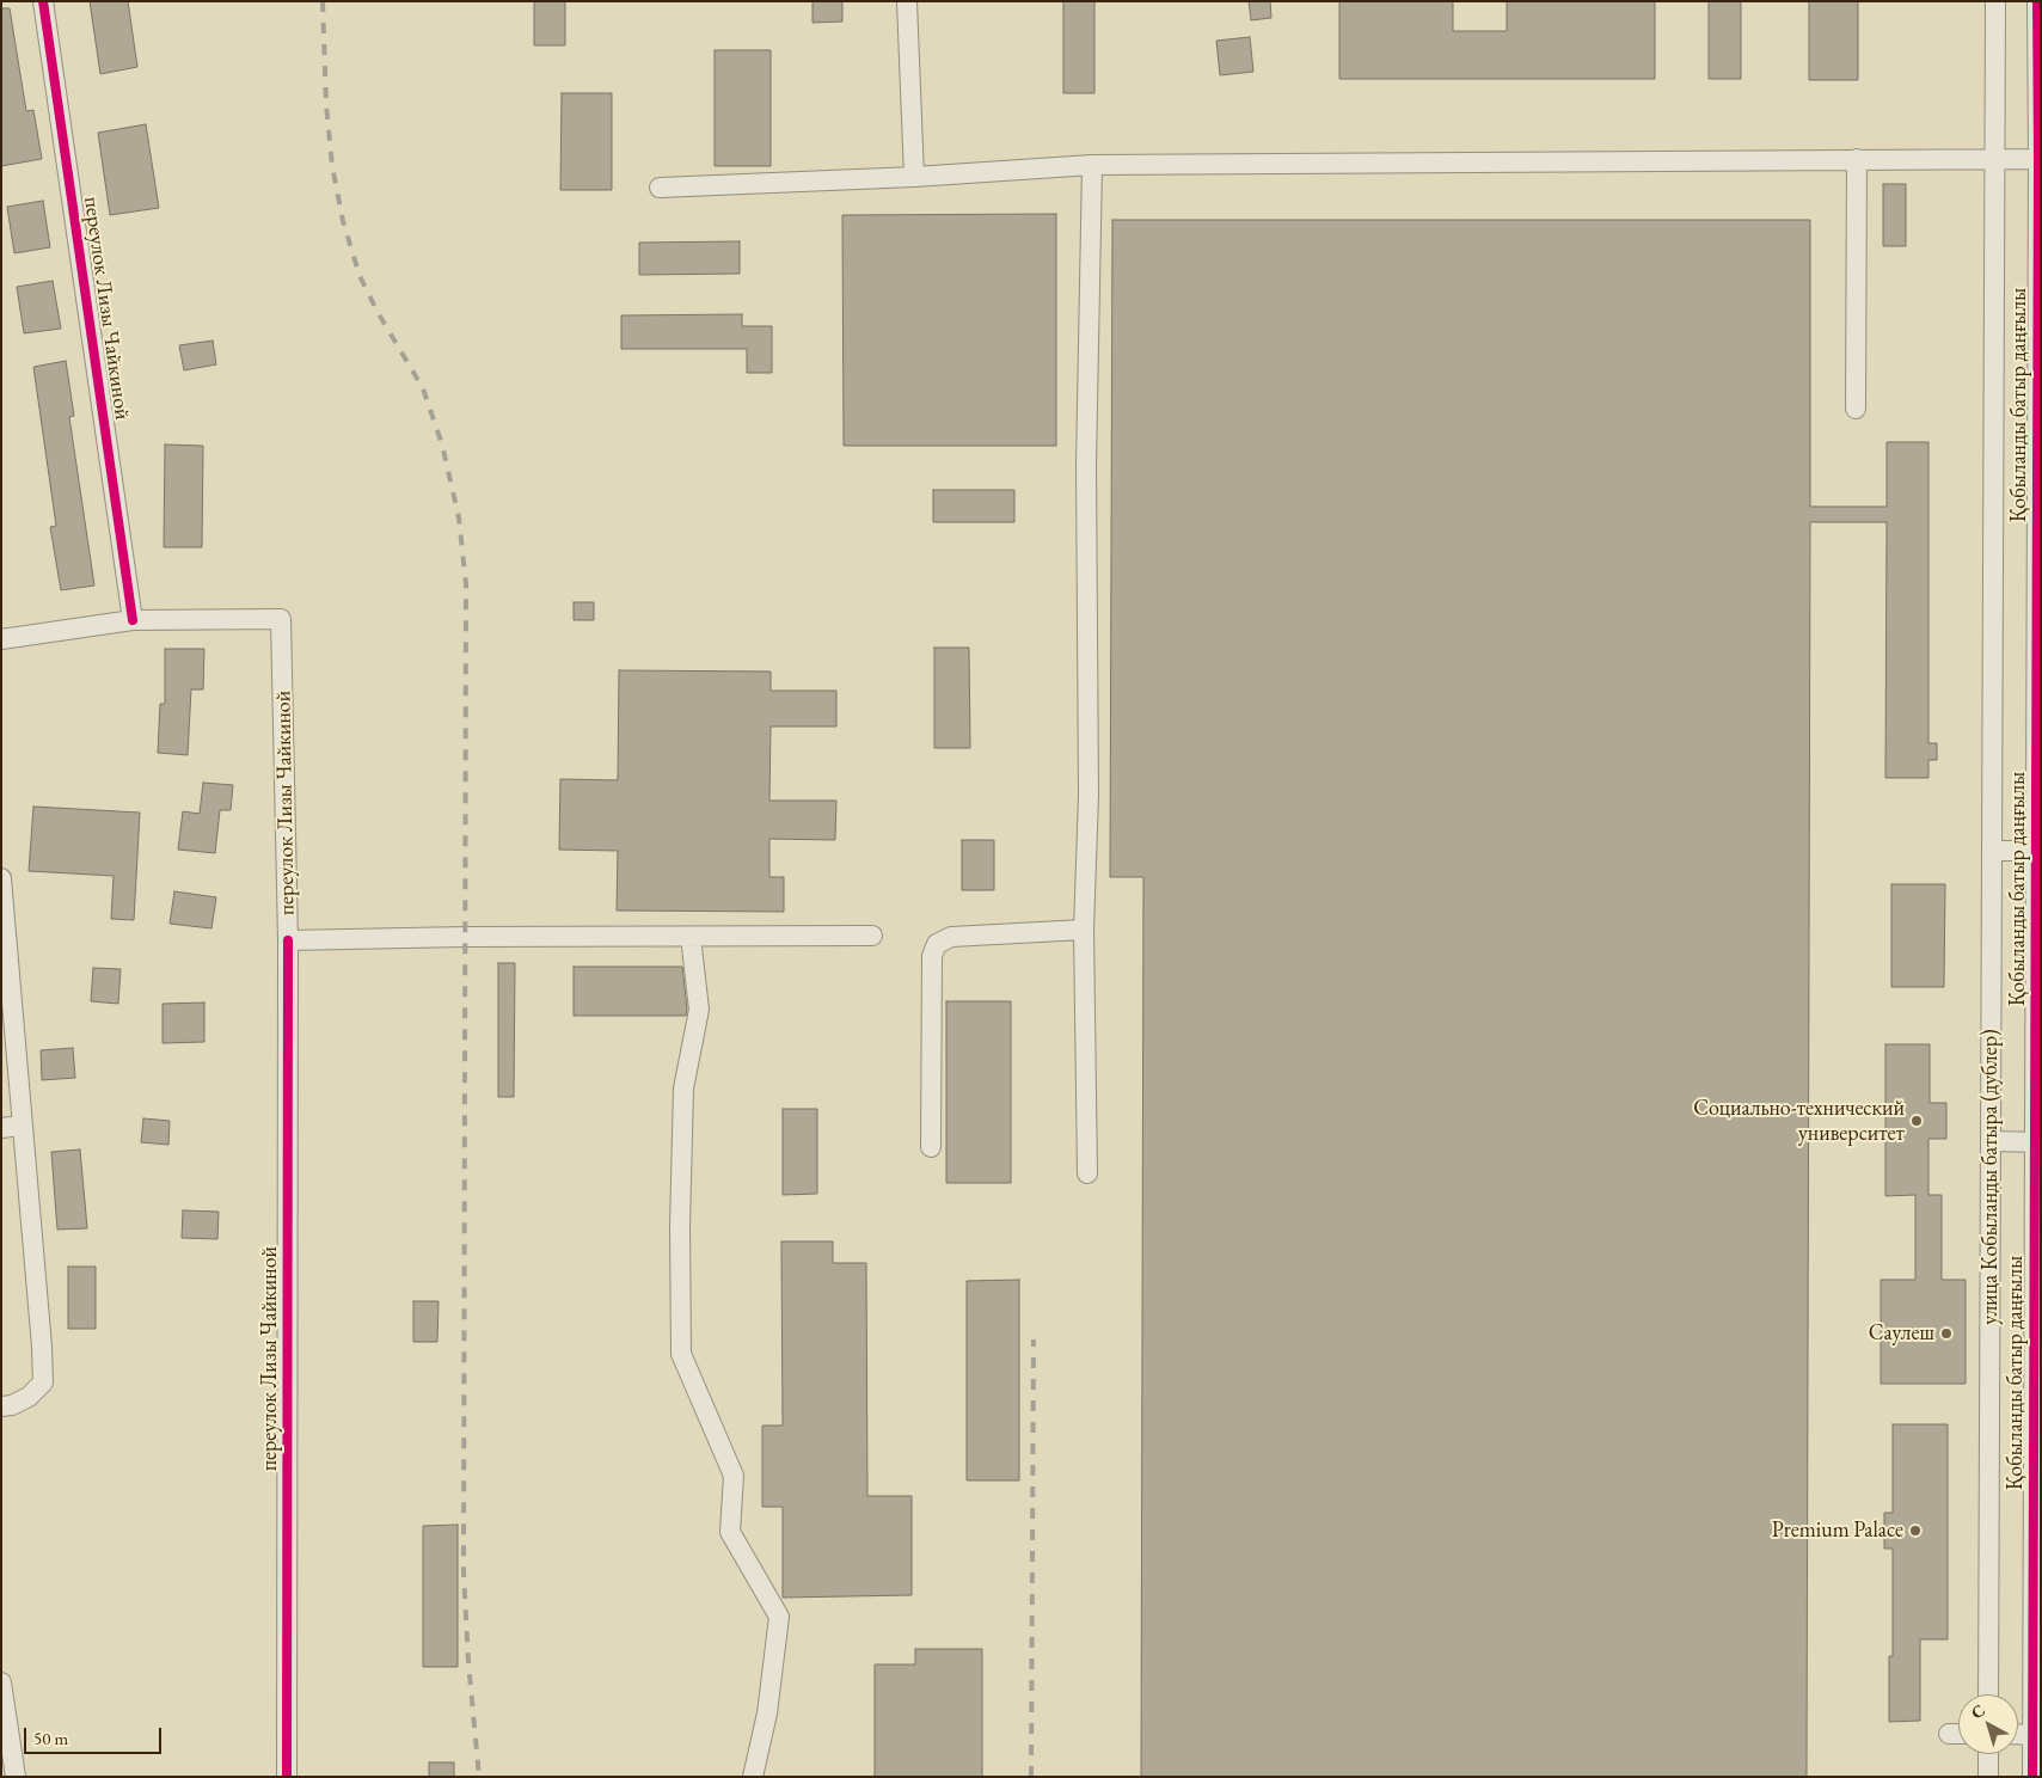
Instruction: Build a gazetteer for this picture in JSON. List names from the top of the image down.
{
  "streets": {
    "street": ["переулок Лизы Чайкиной", "Қобыланды батыр даңғылы", "улица Кобыланды батыра (дублер)"]
  },
  "places": ["Социально-технический университет", "Саулеш", "Premium Palace"],
  "scale_bar": "50 m",
  "north": "top left"
}
